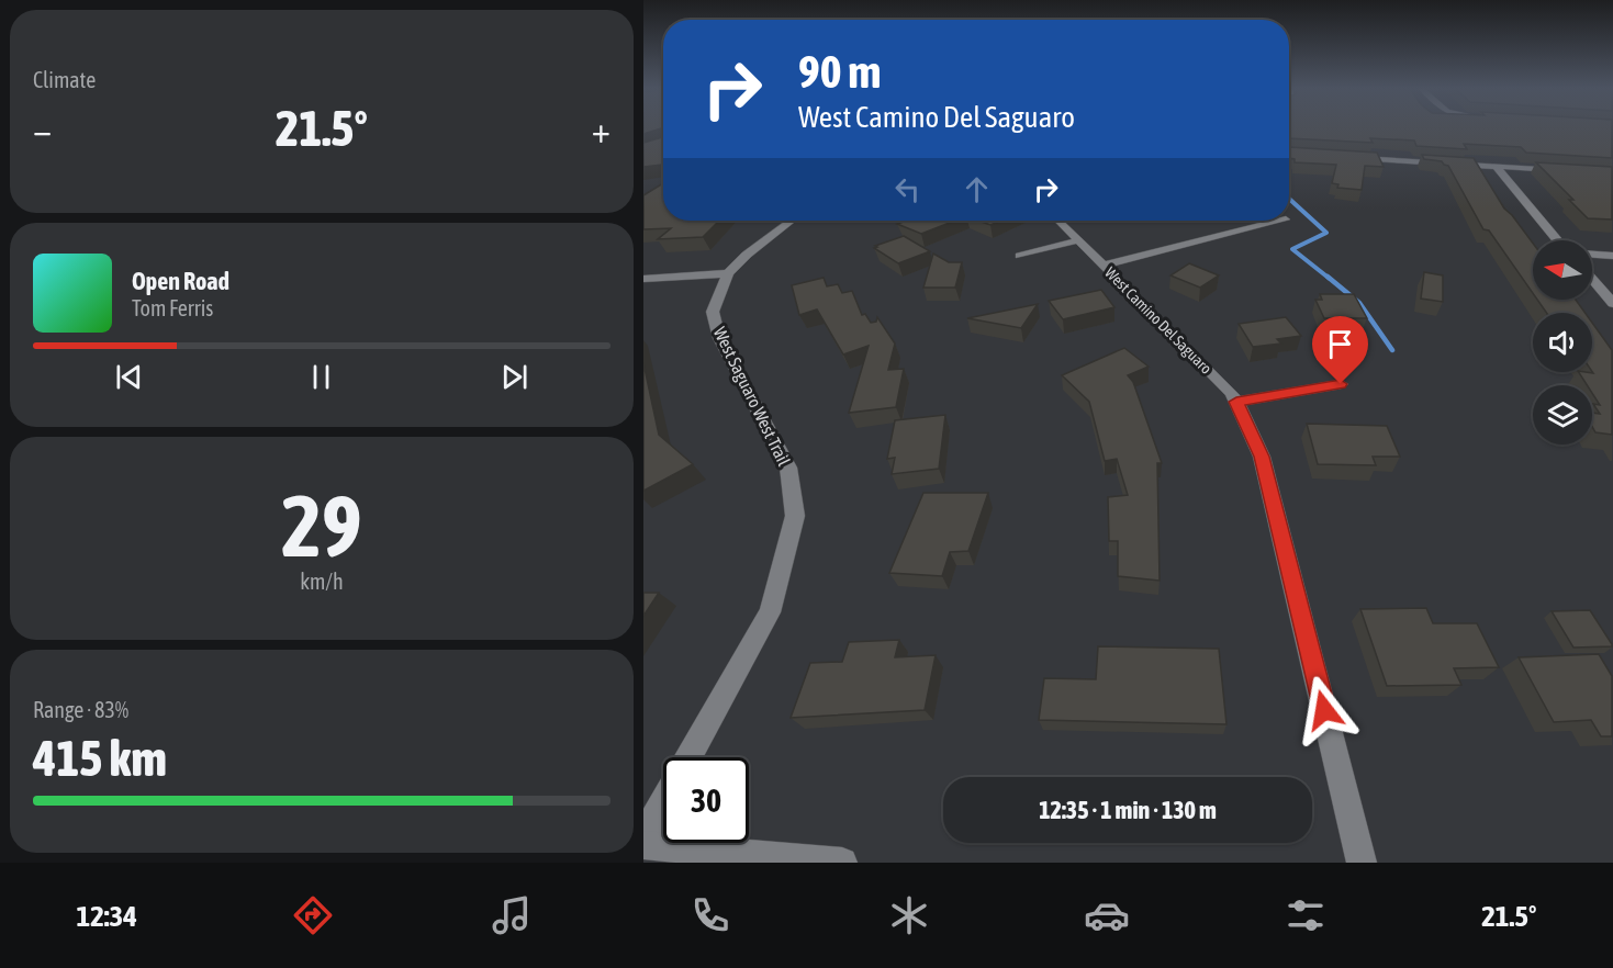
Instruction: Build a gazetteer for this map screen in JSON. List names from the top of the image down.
{
  "streets": {
    "street": ["West Camino Del Saguaro", "West Saguaro West Trail"]
  },
  "north": "left",
  "page": {
    "tile": [
      "Climate",
      ["29", "km/h"],
      ["Range · 83%", "415 km"]
    ],
    "turn": ["90 m", "West Camino Del Saguaro"],
    "heat": ["−", "21.5°", "+"],
    "song": ["Open Road", "Tom Ferris"],
    "limit": "30",
    "trip": "12:35 · 1 min · 130 m",
    "tabs": ["12:34", "21.5°"]
  }
}
